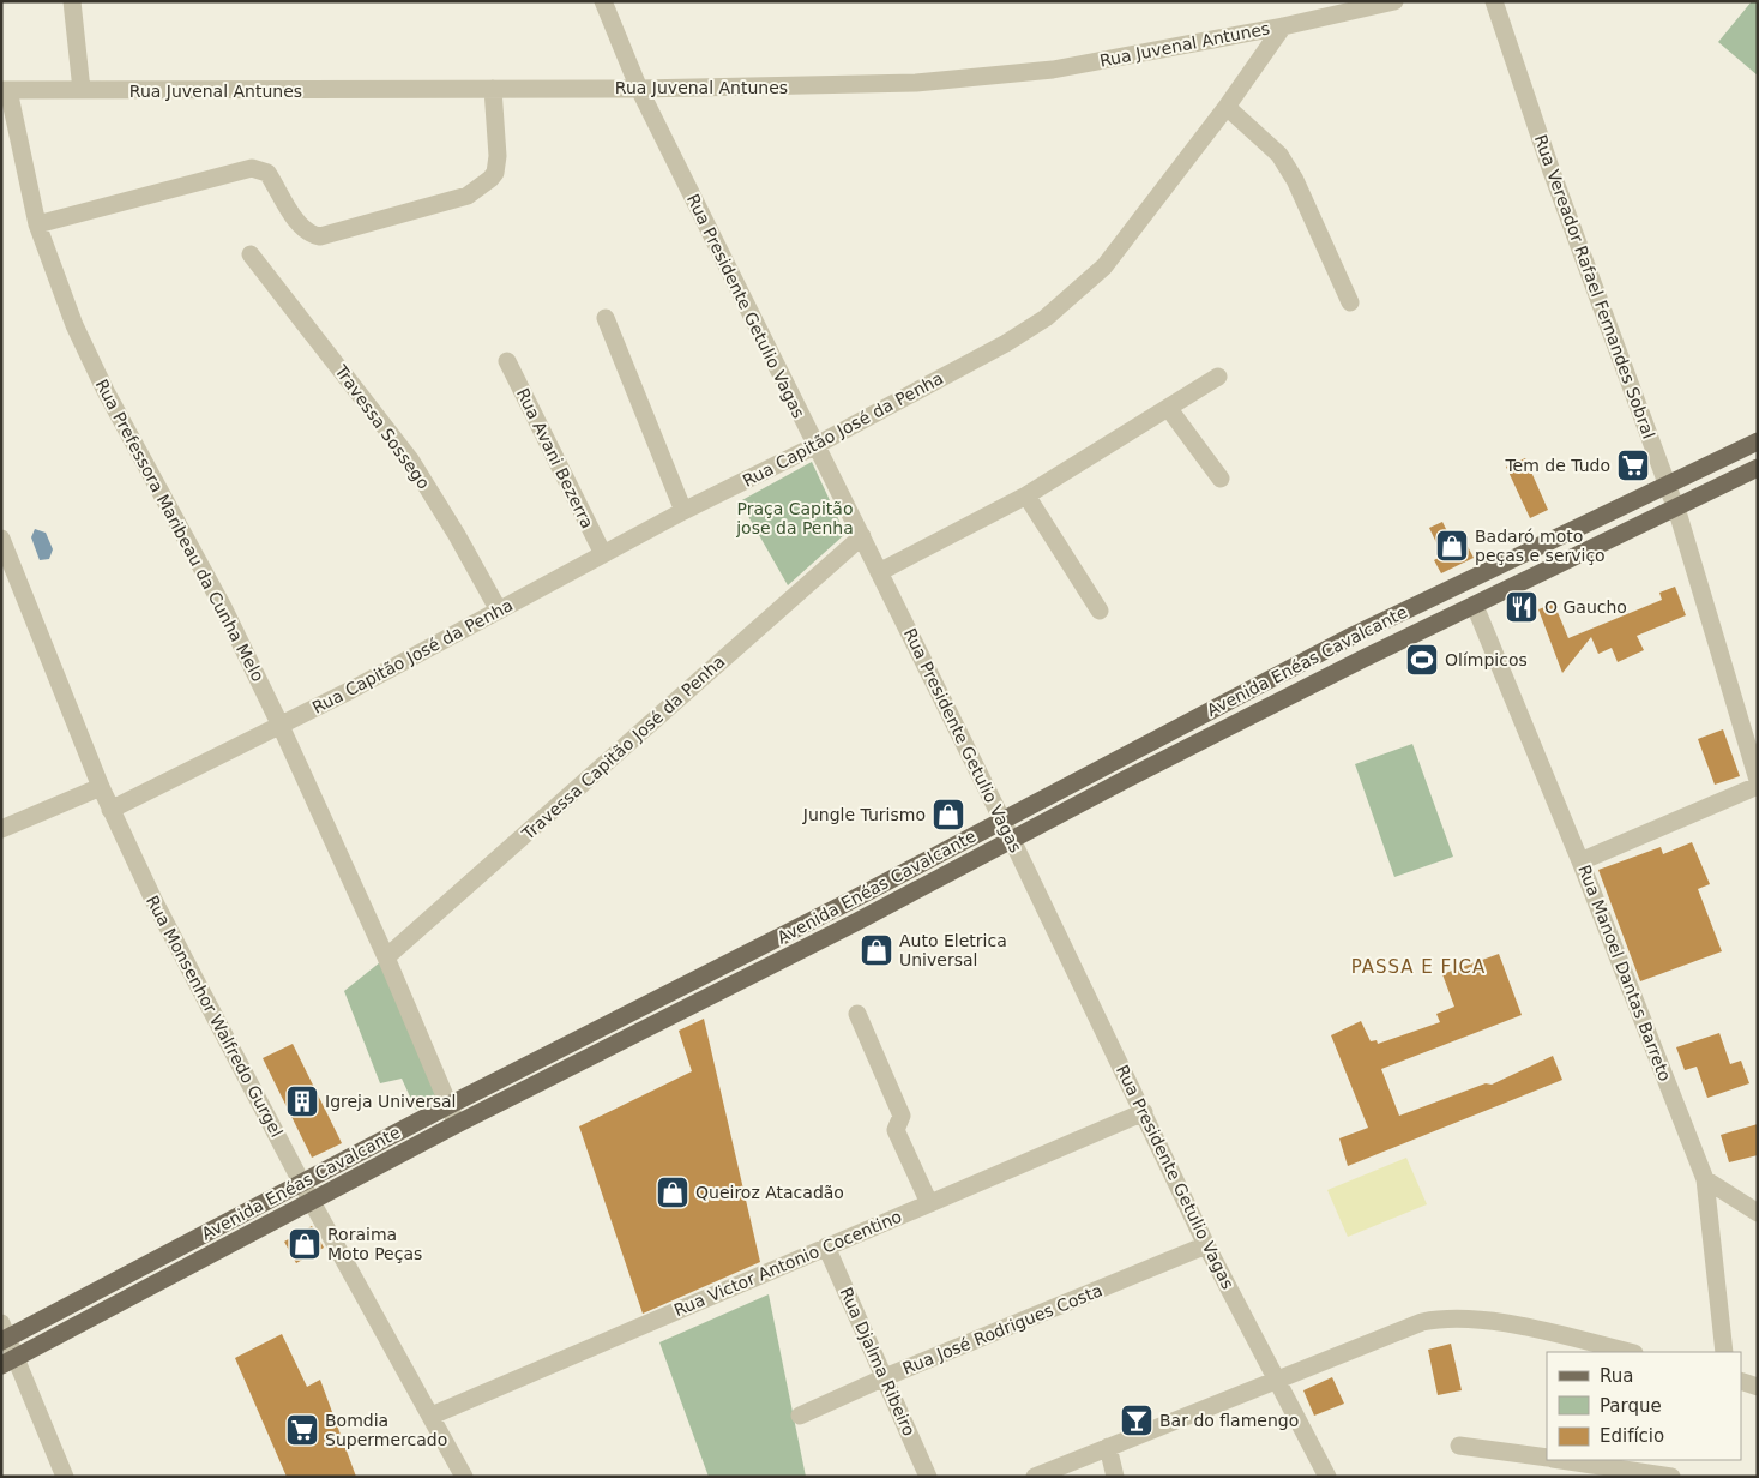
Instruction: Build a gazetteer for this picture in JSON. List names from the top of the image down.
{
  "streets": {
    "main road": ["Avenida Enéas Cavalcante"],
    "street": [
      "Rua Juvenal Antunes",
      "Rua Vereador Rafael Fernandes Sobral",
      "Rua Presidente Getulio Vagas",
      "Travessa Sossego",
      "Rua Capitão José da Penha",
      "Rua Avani Bezerra",
      "Rua Prefessora Maribeau da Cunha Melo",
      "Travessa Capitão José da Penha",
      "Rua Manoel Dantas Barreto",
      "Rua Monsenhor Walfredo Gurgel",
      "Rua Victor Antonio Cocentino",
      "Rua José Rodrigues Costa",
      "Rua Djalma Ribeiro"
    ]
  },
  "crossings": [
    ["Rua Juvenal Antunes", "Rua Presidente Getulio Vagas"],
    ["Rua Juvenal Antunes", "Rua Capitão José da Penha"],
    ["Rua Juvenal Antunes", "Rua Prefessora Maribeau da Cunha Melo"],
    ["Rua Vereador Rafael Fernandes Sobral", "Avenida Enéas Cavalcante"],
    ["Rua Presidente Getulio Vagas", "Rua Capitão José da Penha"],
    ["Rua Presidente Getulio Vagas", "Avenida Enéas Cavalcante"],
    ["Rua Presidente Getulio Vagas", "Travessa Capitão José da Penha"],
    ["Rua Presidente Getulio Vagas", "Rua Victor Antonio Cocentino"],
    ["Rua Presidente Getulio Vagas", "Rua José Rodrigues Costa"],
    ["Travessa Sossego", "Rua Capitão José da Penha"],
    ["Rua Capitão José da Penha", "Rua Avani Bezerra"],
    ["Rua Capitão José da Penha", "Rua Prefessora Maribeau da Cunha Melo"],
    ["Rua Capitão José da Penha", "Rua Monsenhor Walfredo Gurgel"],
    ["Rua Prefessora Maribeau da Cunha Melo", "Avenida Enéas Cavalcante"],
    ["Rua Prefessora Maribeau da Cunha Melo", "Travessa Capitão José da Penha"],
    ["Avenida Enéas Cavalcante", "Rua Manoel Dantas Barreto"],
    ["Avenida Enéas Cavalcante", "Rua Monsenhor Walfredo Gurgel"],
    ["Rua Monsenhor Walfredo Gurgel", "Rua Victor Antonio Cocentino"],
    ["Rua Victor Antonio Cocentino", "Rua Djalma Ribeiro"],
    ["Rua José Rodrigues Costa", "Rua Djalma Ribeiro"]
  ],
  "districts": ["PASSA E FICA"],
  "parks": ["Praça Capitão jose da Penha"],
  "places": {
    "supermarket": ["Tem de Tudo", "Bomdia Supermercado"],
    "shop": [
      "Badaró moto peças e serviço",
      "Jungle Turismo",
      "Auto Eletrica Universal",
      "Queiroz Atacadão",
      "Roraima Moto Peças"
    ],
    "restaurant": ["O Gaucho"],
    "sports": ["Olímpicos"],
    "building": ["Igreja Universal"],
    "bar": ["Bar do flamengo"]
  },
  "legend": ["Rua", "Parque", "Edifício"]
}
